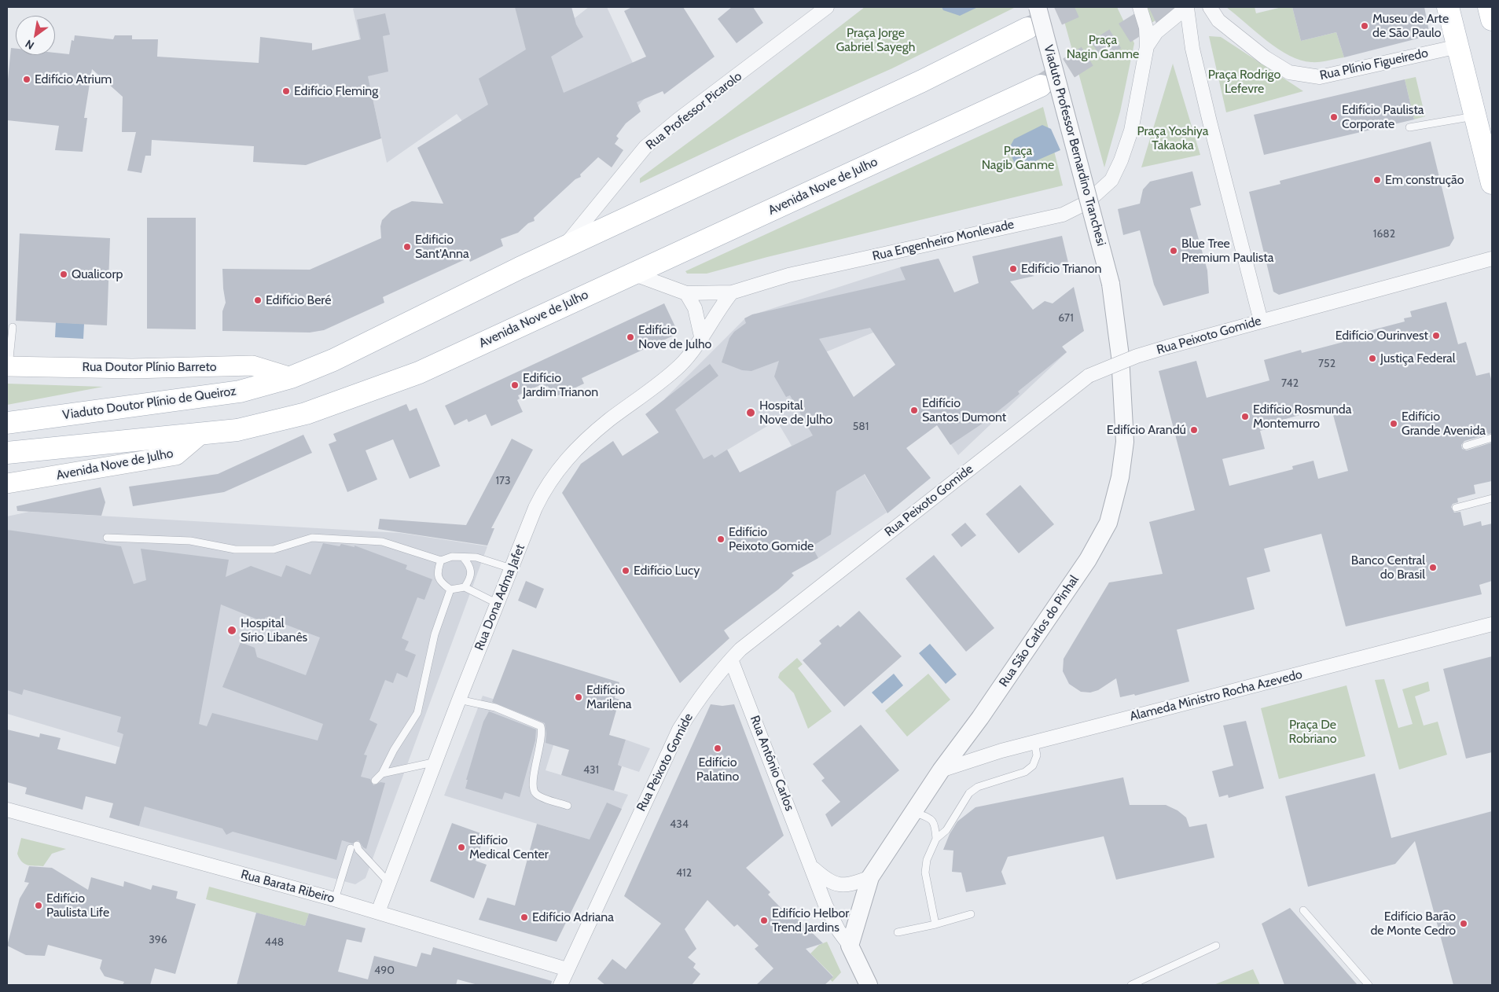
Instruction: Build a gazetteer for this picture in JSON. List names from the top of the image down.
{
  "streets": {
    "main road": ["Avenida Nove de Julho", "Rua Doutor Plínio Barreto", "Viaduto Doutor Plínio de Queiroz"],
    "street": [
      "Rua Plínio Figueiredo",
      "Rua Professor Picarolo",
      "Viaduto Professor Bernardino Tranchesi",
      "Rua Engenheiro Monlevade",
      "Rua Peixoto Gomide",
      "Rua Dona Adma Jafet",
      "Rua São Carlos do Pinhal",
      "Alameda Ministro Rocha Azevedo",
      "Rua Antônio Carlos",
      "Rua Barata Ribeiro"
    ]
  },
  "crossings": [
    ["Viaduto Professor Bernardino Tranchesi", "Rua São Carlos do Pinhal"],
    ["Avenida Nove de Julho", "Rua Engenheiro Monlevade"],
    ["Rua Engenheiro Monlevade", "Rua Dona Adma Jafet"],
    ["Rua Peixoto Gomide", "Rua Antônio Carlos"],
    ["Rua Peixoto Gomide", "Rua Barata Ribeiro"],
    ["Rua Doutor Plínio Barreto", "Viaduto Doutor Plínio de Queiroz"],
    ["Rua Dona Adma Jafet", "Rua Barata Ribeiro"],
    ["Rua São Carlos do Pinhal", "Alameda Ministro Rocha Azevedo"],
    ["Rua São Carlos do Pinhal", "Rua Antônio Carlos"]
  ],
  "parks": [
    "Praça Jorge Gabriel Sayegh",
    "Praça Nagin Ganme",
    "Praça Rodrigo Lefevre",
    "Praça Yoshiya Takaoka",
    "Praça Nagib Ganme",
    "Praça De Robriano"
  ],
  "places": [
    "Museu de Arte de São Paulo",
    "Edifício Atrium",
    "Edifício Fleming",
    "Edifício Paulista Corporate",
    "Em construção",
    "Edificio Sant'Anna",
    "Blue Tree Premium Paulista",
    "Edifício Trianon",
    "Qualicorp",
    "Edifício Beré",
    "Edifício Ourinvest",
    "Edifício Nove de Julho",
    "Justiça Federal",
    "Edifício Jardim Trianon",
    "Edifício Santos Dumont",
    "Hospital Nove de Julho",
    "Edifício Rosmunda Montemurro",
    "Edifício Grande Avenida",
    "Edifício Arandú",
    "Edifício Peixoto Gomide",
    "Banco Central do Brasil",
    "Edifício Lucy",
    "Hospital Sírio Libanês",
    "Edifício Marilena",
    "Edifício Palatino",
    "Edifício Medical Center",
    "Edifício Paulista Life",
    "Edifício Adriana",
    "Edifício Helbor Trend Jardins",
    "Edifício Barão de Monte Cedro"
  ],
  "house_numbers": [
    "1682",
    "671",
    "752",
    "742",
    "581",
    "173",
    "431",
    "434",
    "412",
    "396",
    "448",
    "490"
  ],
  "north": "bottom left"
}
